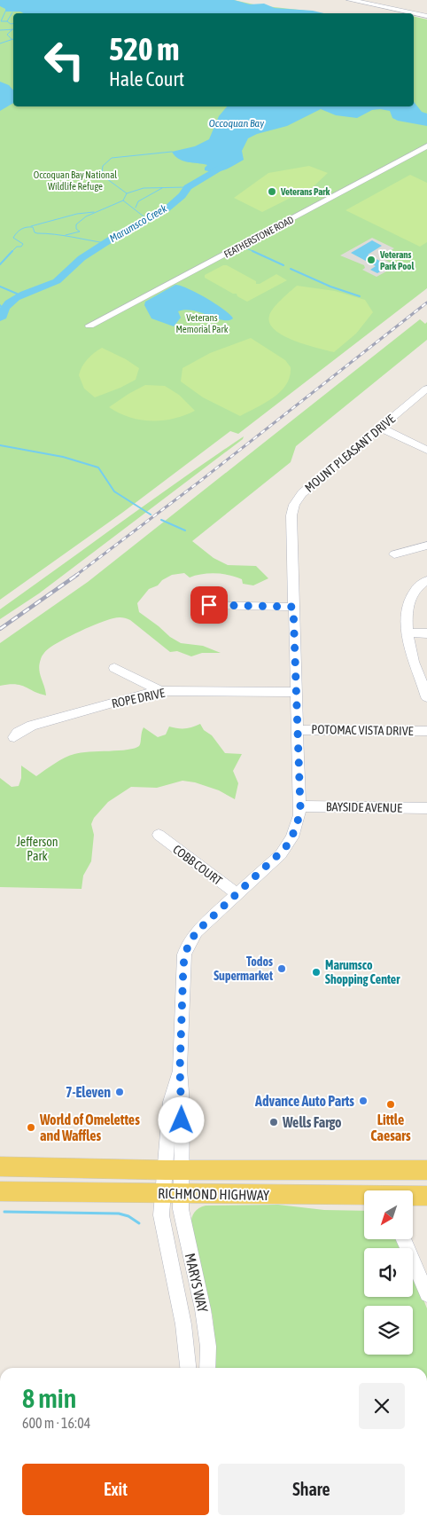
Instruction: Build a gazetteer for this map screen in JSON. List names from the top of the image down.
{
  "streets": {
    "main road": ["RICHMOND HIGHWAY"],
    "street": [
      "FEATHERSTONE ROAD",
      "MOUNT PLEASANT DRIVE",
      "ROPE DRIVE",
      "POTOMAC VISTA DRIVE",
      "BAYSIDE AVENUE",
      "COBB COURT",
      "MARYS WAY"
    ]
  },
  "crossings": [
    ["MOUNT PLEASANT DRIVE", "ROPE DRIVE"],
    ["MOUNT PLEASANT DRIVE", "POTOMAC VISTA DRIVE"],
    ["MOUNT PLEASANT DRIVE", "BAYSIDE AVENUE"],
    ["MOUNT PLEASANT DRIVE", "COBB COURT"],
    ["MOUNT PLEASANT DRIVE", "RICHMOND HIGHWAY"],
    ["MOUNT PLEASANT DRIVE", "MARYS WAY"],
    ["RICHMOND HIGHWAY", "MARYS WAY"]
  ],
  "water": ["Occoquan Bay", "Marumsco Creek"],
  "parks": ["Occoquan Bay National Wildlife Refuge", "Veterans Memorial Park", "Jefferson Park"],
  "places": [
    "Veterans Park",
    "Veterans Park Pool",
    "Todos Supermarket",
    "Marumsco Shopping Center",
    "7-Eleven",
    "Advance Auto Parts",
    "Little Caesars",
    "Wells Fargo",
    "World of Omelettes and Waffles"
  ],
  "north": "bottom left",
  "page": {
    "turn": ["520 m", "Hale Court"],
    "heading": ["8 min", "600 m · 16:04"],
    "buttons": ["Exit", "Share"]
  }
}
